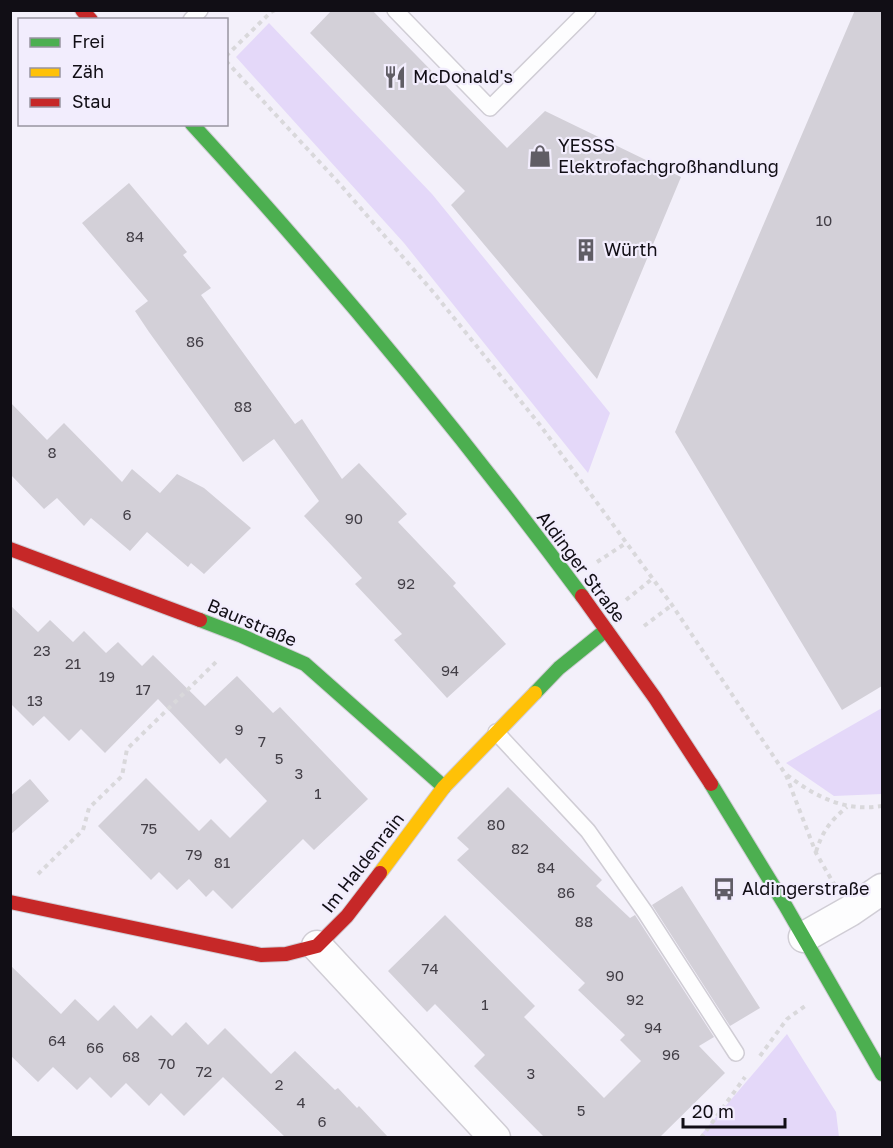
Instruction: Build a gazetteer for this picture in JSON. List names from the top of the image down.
{
  "streets": {
    "street": ["Aldinger Straße", "Baurstraße", "Im Haldenrain"]
  },
  "crossings": [
    ["Aldinger Straße", "Im Haldenrain"],
    ["Baurstraße", "Im Haldenrain"]
  ],
  "places": {
    "restaurant": ["McDonald's"],
    "shop": ["YESSS Elektrofachgroßhandlung"],
    "building": ["Würth"],
    "bus stop": ["Aldingerstraße"]
  },
  "house_numbers": [
    "10",
    "84",
    "86",
    "88",
    "8",
    "6",
    "90",
    "92",
    "23",
    "21",
    "94",
    "19",
    "17",
    "13",
    "9",
    "7",
    "5",
    "3",
    "1",
    "80",
    "75",
    "82",
    "79",
    "81",
    "84",
    "86",
    "88",
    "74",
    "90",
    "92",
    "1",
    "94",
    "64",
    "66",
    "96",
    "68",
    "70",
    "72",
    "3",
    "2",
    "4",
    "5",
    "6"
  ],
  "legend": ["Frei", "Zäh", "Stau"],
  "scale_bar": "20 m"
}
